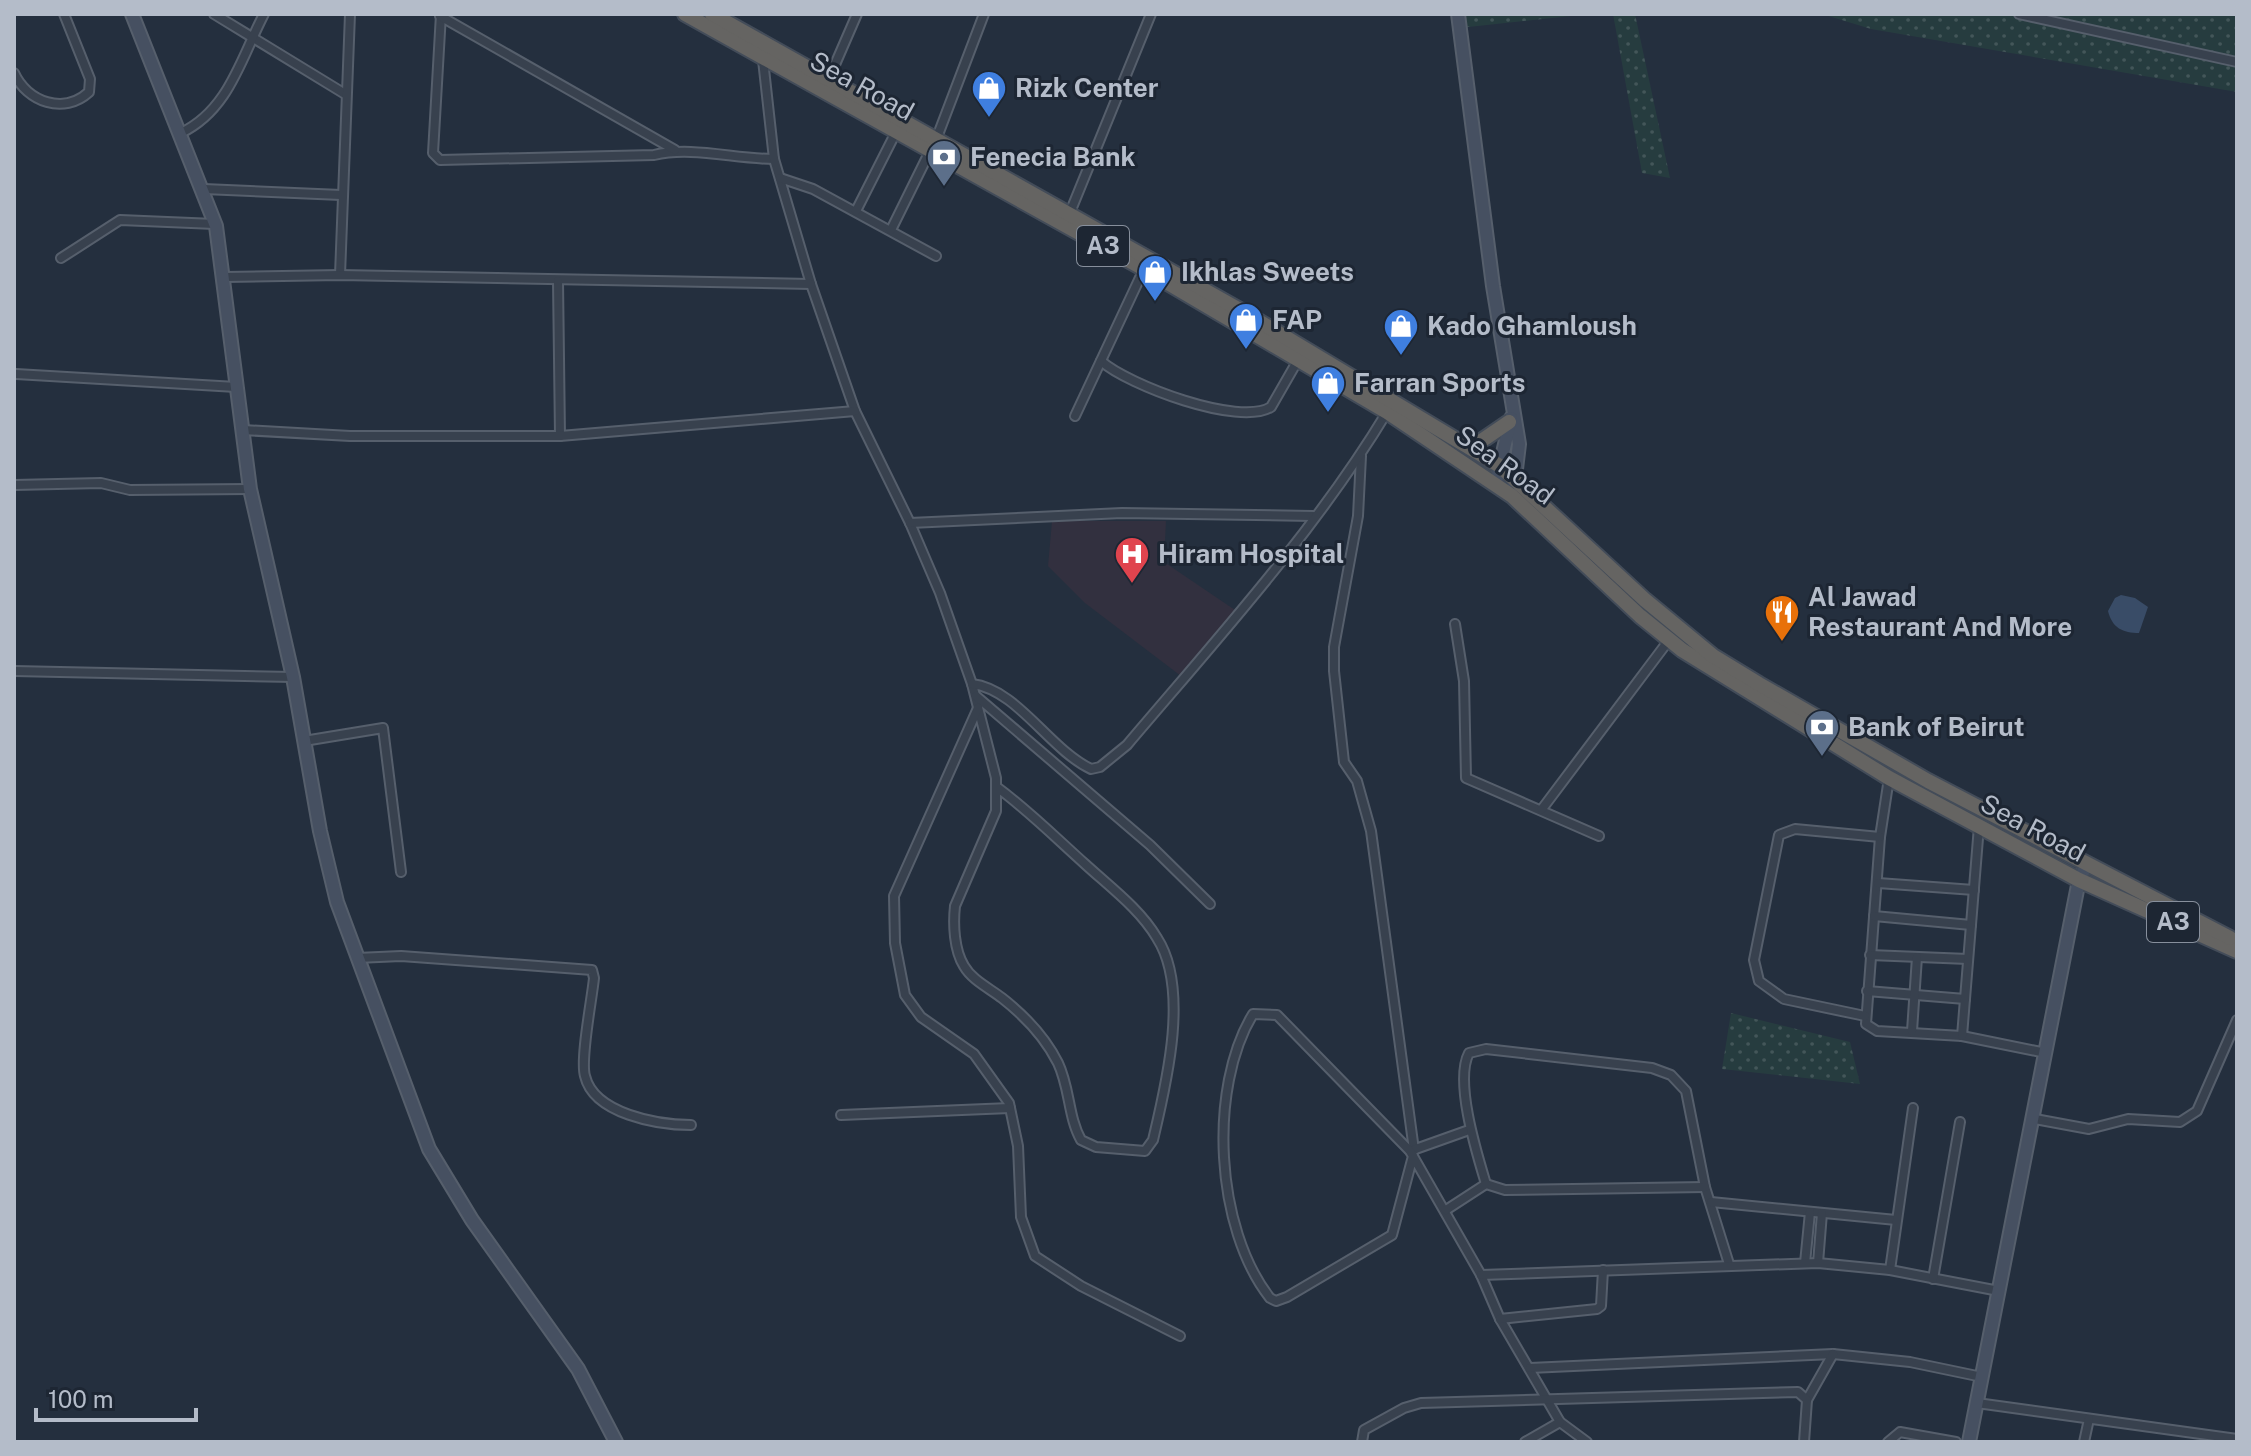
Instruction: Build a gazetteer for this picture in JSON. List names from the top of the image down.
{
  "streets": {
    "highway": ["Sea Road", "A3"]
  },
  "places": {
    "shop": [
      "Rizk Center",
      "Ikhlas Sweets",
      "FAP",
      "Kado Ghamloush",
      "Farran Sports"
    ],
    "bank": ["Fenecia Bank", "Bank of Beirut"],
    "hospital": ["Hiram Hospital"],
    "restaurant": ["Al Jawad Restaurant And More"]
  },
  "scale_bar": "100 m"
}
